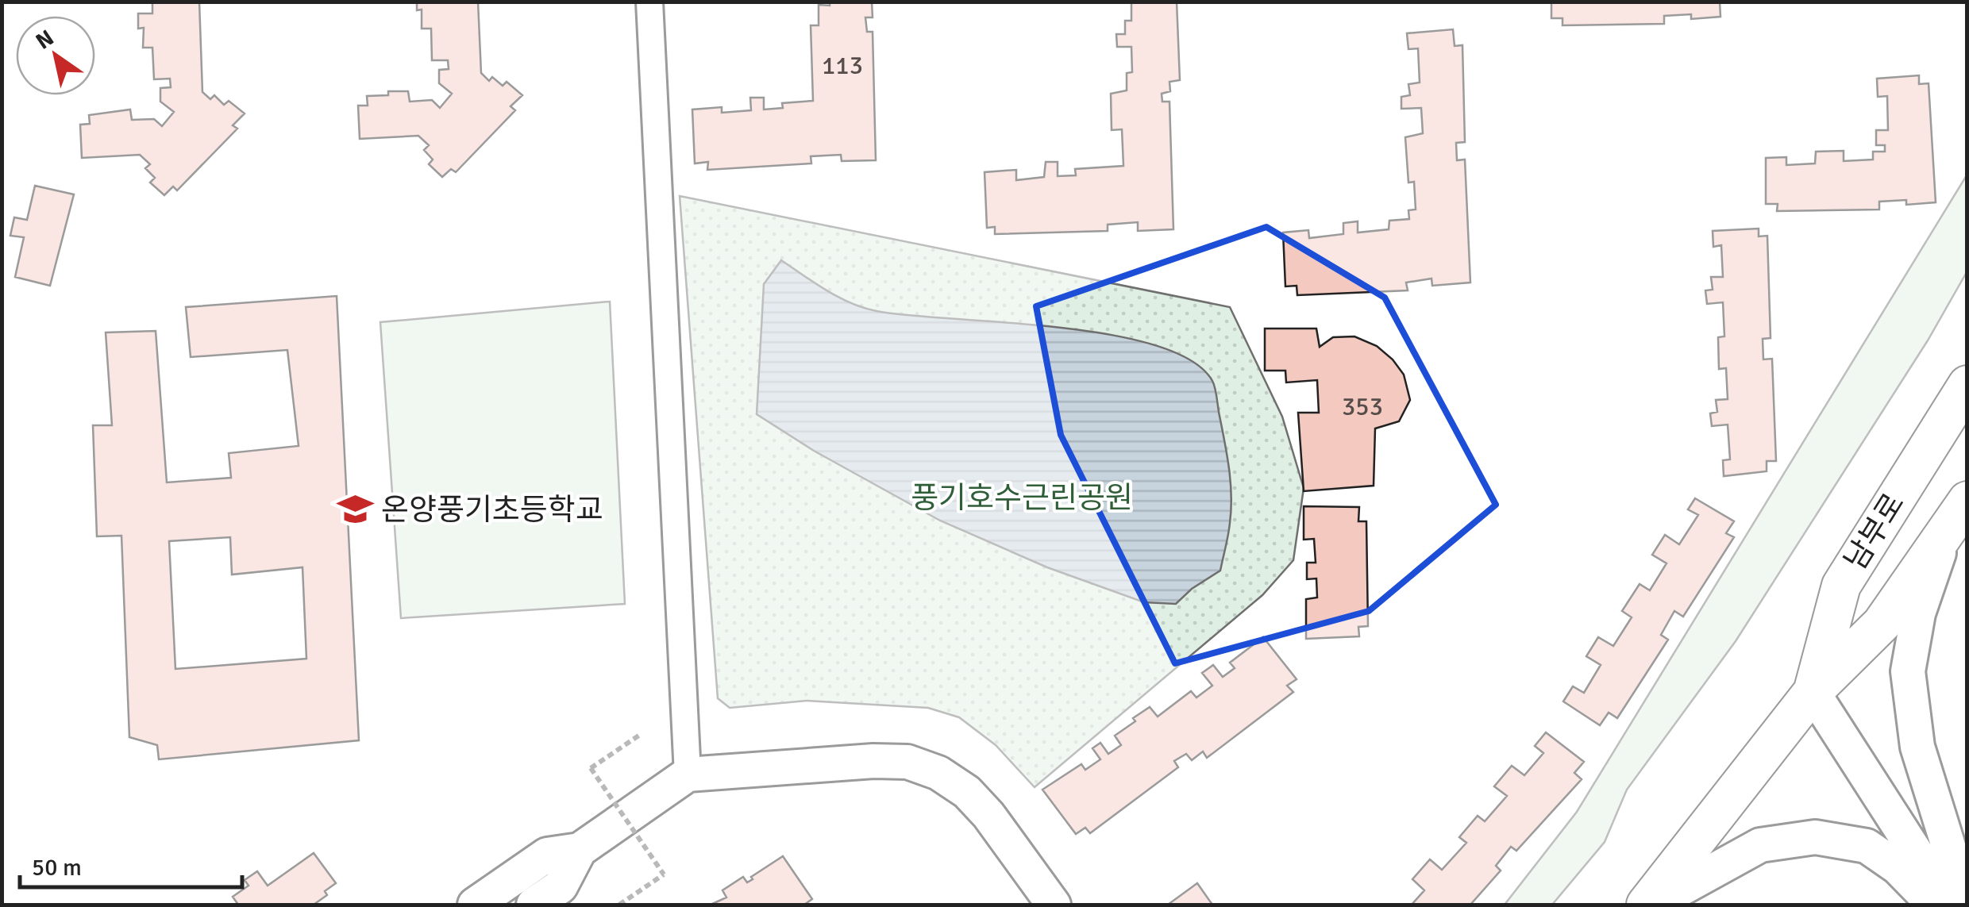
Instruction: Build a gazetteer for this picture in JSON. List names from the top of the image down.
{
  "streets": {
    "main road": ["남부로"]
  },
  "parks": ["풍기호수근린공원"],
  "places": {
    "school or university": ["온양풍기초등학교"]
  },
  "house_numbers": ["113", "353"],
  "scale_bar": "50 m",
  "north": "top left"
}
